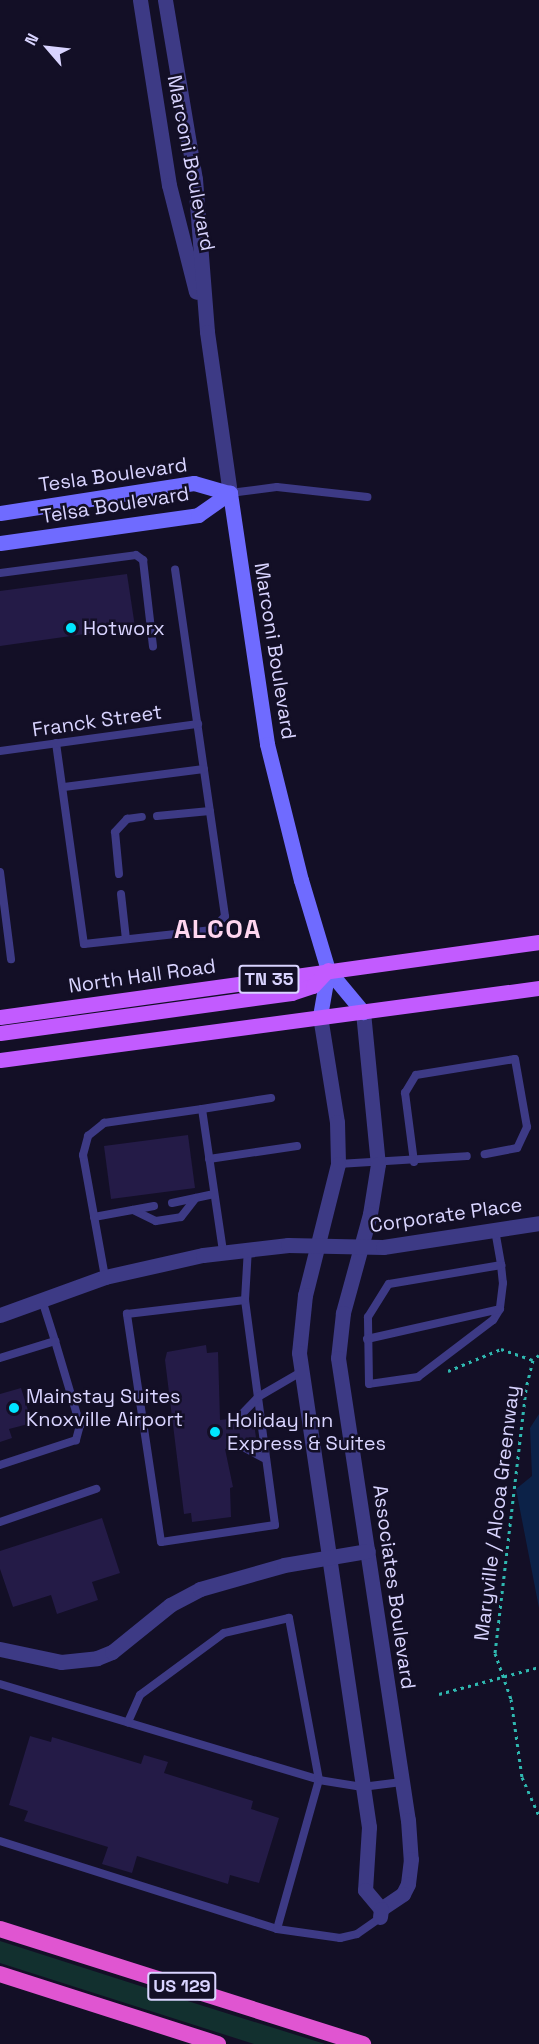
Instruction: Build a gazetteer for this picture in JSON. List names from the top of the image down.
{
  "streets": {
    "highway": ["US 129"],
    "main road": [
      "Marconi Boulevard",
      "Tesla Boulevard",
      "Telsa Boulevard",
      "North Hall Road",
      "TN 35"
    ],
    "street": ["Corporate Place", "Associates Boulevard"],
    "lane": ["Franck Street"],
    "path": ["Maryville / Alcoa Greenway"]
  },
  "crossings": [
    ["Marconi Boulevard", "Tesla Boulevard"],
    ["Marconi Boulevard", "Telsa Boulevard"],
    ["Marconi Boulevard", "North Hall Road"],
    ["Marconi Boulevard", "TN 35"],
    ["Marconi Boulevard", "Associates Boulevard"],
    ["Tesla Boulevard", "Telsa Boulevard"],
    ["TN 35", "Associates Boulevard"],
    ["Corporate Place", "Associates Boulevard"]
  ],
  "districts": ["ALCOA"],
  "places": ["Hotworx", "Mainstay Suites Knoxville Airport", "Holiday Inn Express & Suites"],
  "north": "top left"
}
